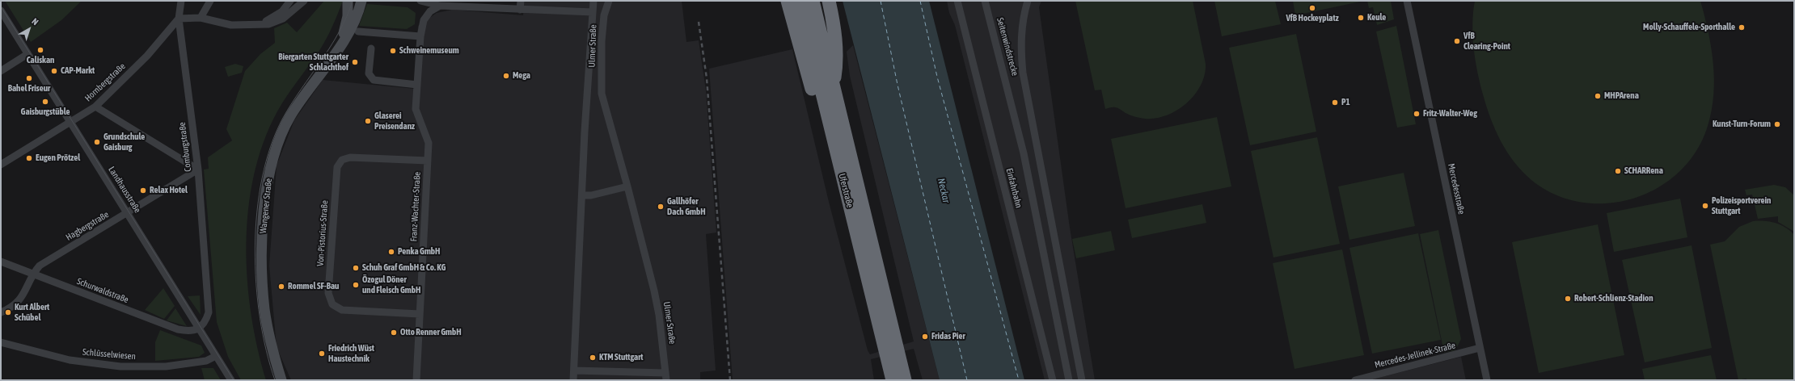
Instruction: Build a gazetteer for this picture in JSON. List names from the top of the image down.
{
  "streets": {
    "highway": ["Uferstraße"],
    "street": [
      "Ulmer Straße",
      "Seitenwindstrecke",
      "Hornbergstraße",
      "Comburgstraße",
      "Einfahrbahn",
      "Mercedesstraße",
      "Landhausstraße",
      "Wangener Straße",
      "Franz-Wachter-Straße",
      "Hagbergstraße",
      "Von-Pistorius-Straße",
      "Schurwaldstraße",
      "Schlüsselwiesen",
      "Mercedes-Jellinek-Straße"
    ]
  },
  "crossings": [
    ["Seitenwindstrecke", "Einfahrbahn"],
    ["Hornbergstraße", "Comburgstraße"],
    ["Hornbergstraße", "Landhausstraße"],
    ["Comburgstraße", "Landhausstraße"],
    ["Comburgstraße", "Hagbergstraße"],
    ["Comburgstraße", "Schurwaldstraße"],
    ["Mercedesstraße", "Mercedes-Jellinek-Straße"],
    ["Landhausstraße", "Hagbergstraße"],
    ["Landhausstraße", "Schurwaldstraße"],
    ["Landhausstraße", "Schlüsselwiesen"],
    ["Franz-Wachter-Straße", "Von-Pistorius-Straße"],
    ["Hagbergstraße", "Schurwaldstraße"]
  ],
  "water": ["Neckar"],
  "places": [
    "VfB Hockeyplatz",
    "Keule",
    "Molly-Schauffele-Sporthalle",
    "VfB Clearing-Point",
    "Caliskan",
    "Schweinemuseum",
    "Biergarten Stuttgarter Schlachthof",
    "CAP-Markt",
    "Mega",
    "Bahel Friseur",
    "MHPArena",
    "Gaisburgstüble",
    "P1",
    "Fritz-Walter-Weg",
    "Glaserei Preisendanz",
    "Kunst-Turn-Forum",
    "Grundschule Gaisburg",
    "Eugen Prötzel",
    "SCHARRena",
    "Relax Hotel",
    "Polizeisportverein Stuttgart",
    "Gallhöfer Dach GmbH",
    "Penka GmbH",
    "Schuh Graf GmbH & Co. KG",
    "Özogul Döner und Fleisch GmbH",
    "Rommel SF-Bau",
    "Robert-Schlienz-Stadion",
    "Kurt Albert Schübel",
    "Otto Renner GmbH",
    "Fridas Pier",
    "Friedrich Wüst Haustechnik",
    "KTM Stuttgart"
  ],
  "north": "top right"
}
